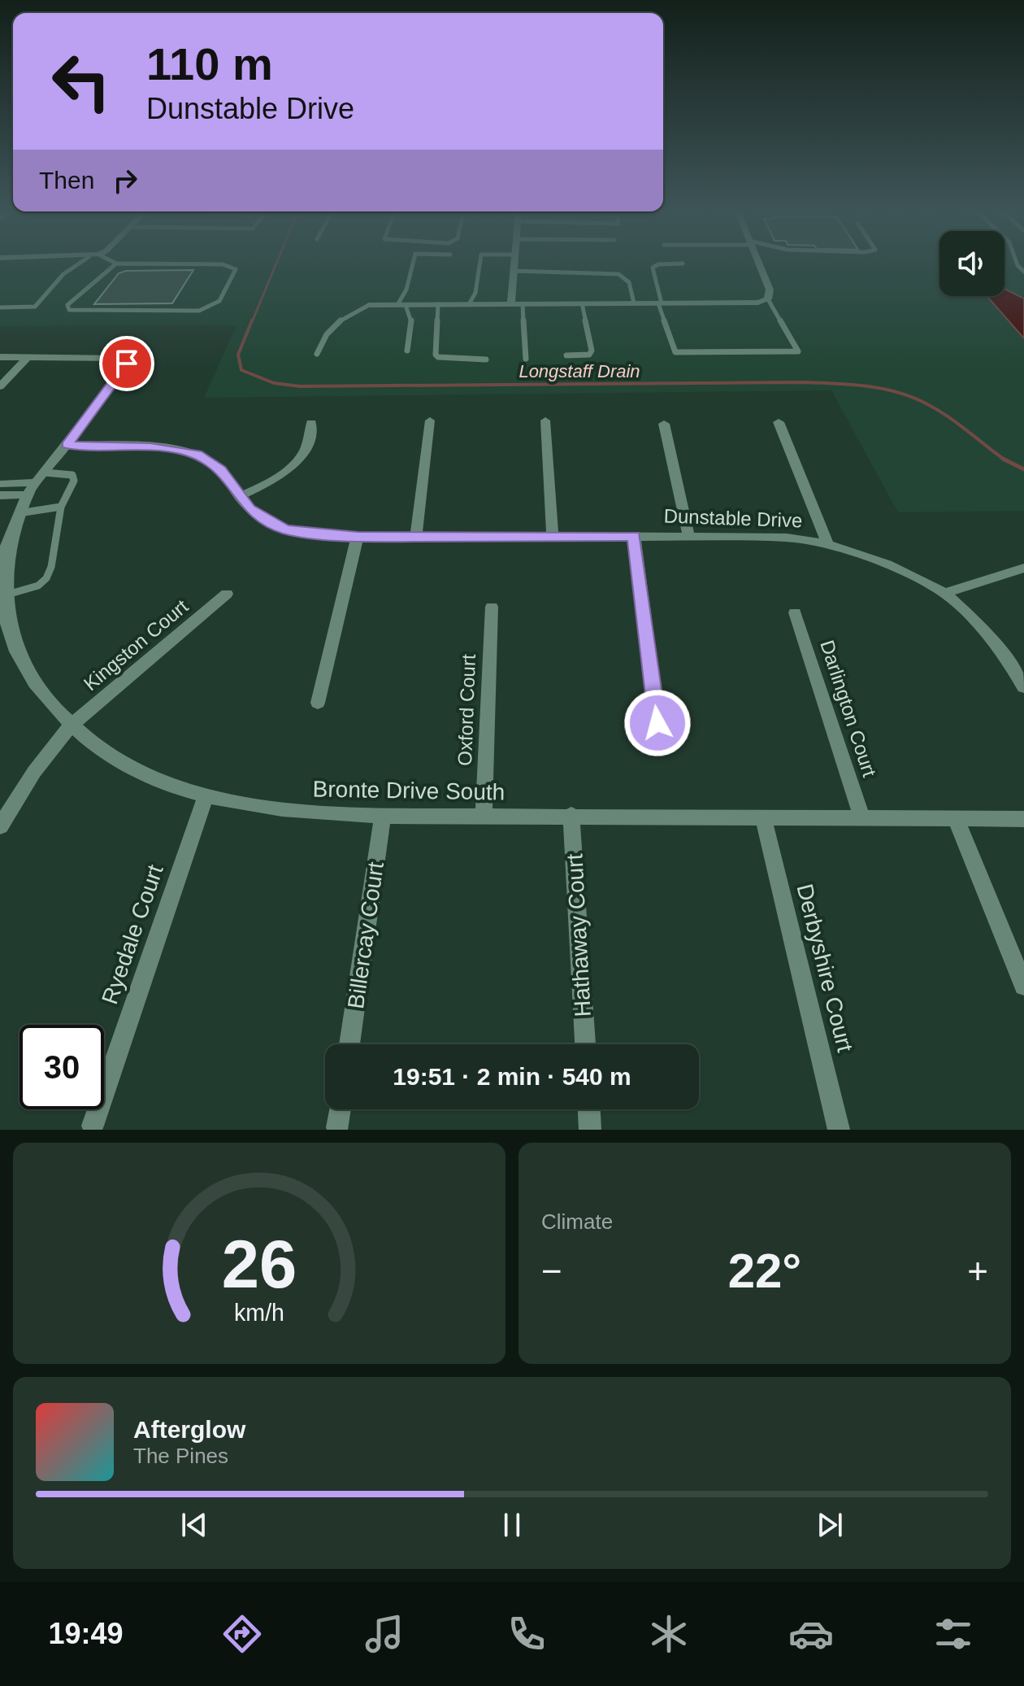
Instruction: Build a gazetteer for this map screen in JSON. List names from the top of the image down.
{
  "streets": {
    "street": [
      "Dunstable Drive",
      "Kingston Court",
      "Darlington Court",
      "Oxford Court",
      "Bronte Drive South",
      "Ryedale Court",
      "Billercay Court",
      "Hathaway Court",
      "Derbyshire Court"
    ]
  },
  "crossings": [
    ["Dunstable Drive", "Bronte Drive South"],
    ["Kingston Court", "Bronte Drive South"],
    ["Darlington Court", "Bronte Drive South"],
    ["Oxford Court", "Bronte Drive South"],
    ["Bronte Drive South", "Ryedale Court"],
    ["Bronte Drive South", "Billercay Court"],
    ["Bronte Drive South", "Hathaway Court"],
    ["Bronte Drive South", "Derbyshire Court"]
  ],
  "water": ["Longstaff Drain"],
  "page": {
    "turn": ["110 m", "Dunstable Drive"],
    "then": "Then",
    "limit": "30",
    "trip": "19:51 · 2 min · 540 m",
    "tile": "Climate",
    "heat": ["−", "22°", "+"],
    "song": ["Afterglow", "The Pines"],
    "tabs": "19:49",
    "gauge": ["26", "km/h"]
  }
}
